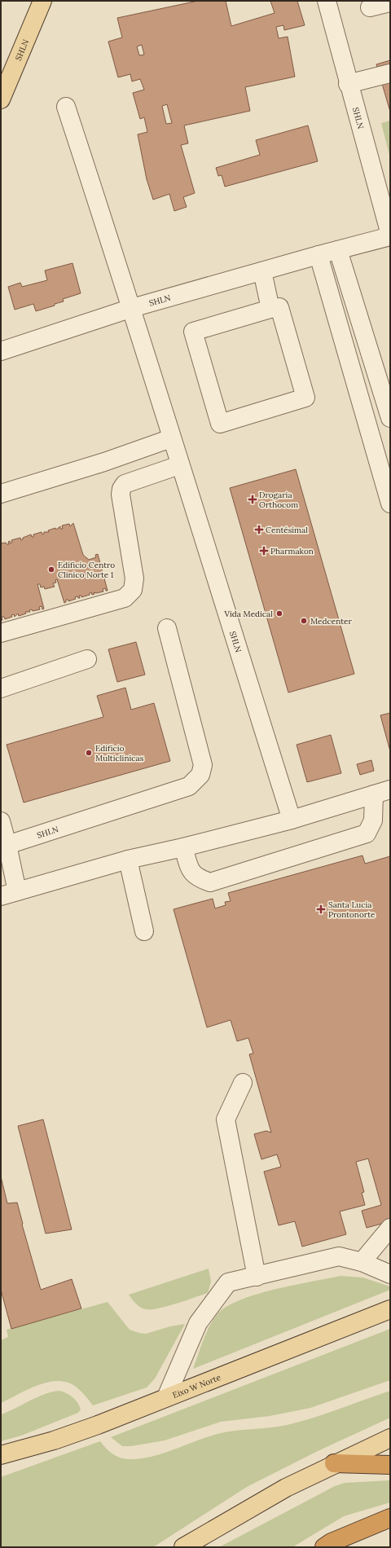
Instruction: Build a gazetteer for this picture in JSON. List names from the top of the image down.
{
  "streets": {
    "main road": ["SHLN", "Eixo W Norte"]
  },
  "places": {
    "health": [
      "Drogaria Orthocom",
      "Centésimal",
      "Pharmakon",
      "Santa Lucia Prontonorte"
    ],
    "other": [
      "Edificio Centro Clinico Norte 1",
      "Vida Medical",
      "Medcenter",
      "Edifício Multiclínicas"
    ]
  }
}
